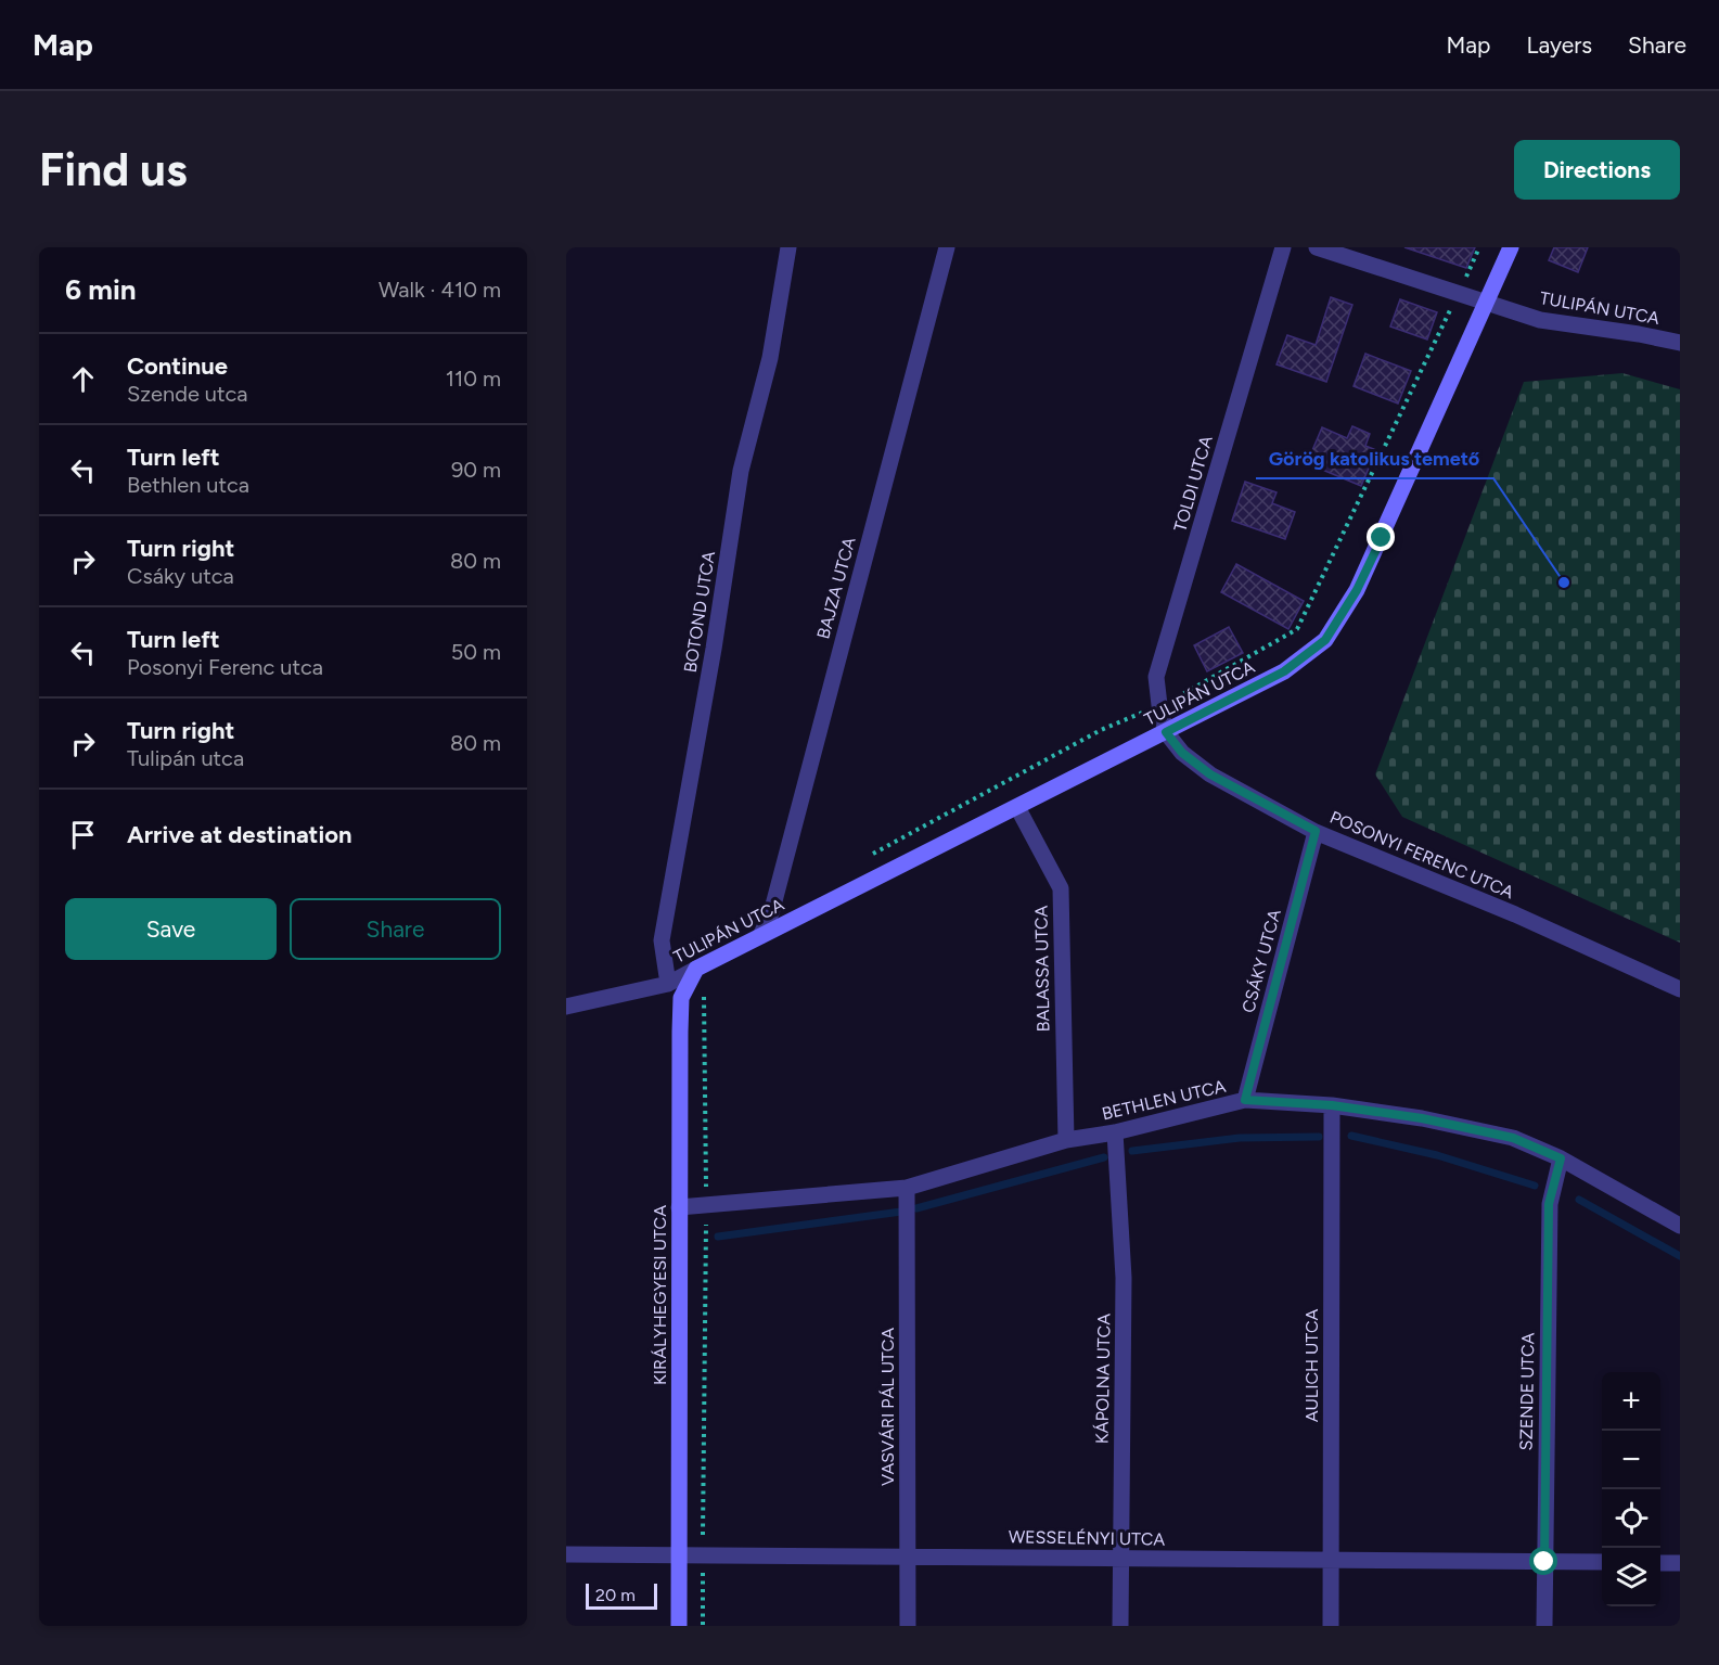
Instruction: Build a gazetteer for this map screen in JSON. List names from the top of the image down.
{
  "streets": {
    "main road": ["TULIPÁN UTCA", "KIRÁLYHEGYESI UTCA"],
    "street": [
      "TOLDI UTCA",
      "BAJZA UTCA",
      "BOTOND UTCA",
      "POSONYI FERENC UTCA",
      "CSÁKY UTCA",
      "BALASSA UTCA",
      "BETHLEN UTCA",
      "AULICH UTCA",
      "KÁPOLNA UTCA",
      "SZENDE UTCA",
      "VASVÁRI PÁL UTCA",
      "WESSELÉNYI UTCA"
    ]
  },
  "crossings": [
    ["TULIPÁN UTCA", "TOLDI UTCA"],
    ["TULIPÁN UTCA", "BAJZA UTCA"],
    ["TULIPÁN UTCA", "BOTOND UTCA"],
    ["TULIPÁN UTCA", "POSONYI FERENC UTCA"],
    ["TULIPÁN UTCA", "BALASSA UTCA"],
    ["TULIPÁN UTCA", "KIRÁLYHEGYESI UTCA"],
    ["TOLDI UTCA", "POSONYI FERENC UTCA"],
    ["POSONYI FERENC UTCA", "CSÁKY UTCA"],
    ["CSÁKY UTCA", "BETHLEN UTCA"],
    ["BALASSA UTCA", "BETHLEN UTCA"],
    ["BETHLEN UTCA", "KIRÁLYHEGYESI UTCA"],
    ["BETHLEN UTCA", "AULICH UTCA"],
    ["BETHLEN UTCA", "KÁPOLNA UTCA"],
    ["BETHLEN UTCA", "SZENDE UTCA"],
    ["BETHLEN UTCA", "VASVÁRI PÁL UTCA"],
    ["KIRÁLYHEGYESI UTCA", "WESSELÉNYI UTCA"],
    ["AULICH UTCA", "WESSELÉNYI UTCA"],
    ["KÁPOLNA UTCA", "WESSELÉNYI UTCA"],
    ["SZENDE UTCA", "WESSELÉNYI UTCA"],
    ["VASVÁRI PÁL UTCA", "WESSELÉNYI UTCA"]
  ],
  "places": ["Görög katolikus temető"],
  "scale_bar": "20 m",
  "page": {
    "header": "Map",
    "nav": ["Map", "Layers", "Share"],
    "buttons": [
      "Directions",
      ["Save", "Share"]
    ],
    "title": "Find us",
    "heading": ["6 min", "Walk · 410 m"],
    "list": [
      ["Continue", "Szende utca", "110 m"],
      ["Turn left", "Bethlen utca", "90 m"],
      ["Turn right", "Csáky utca", "80 m"],
      ["Turn left", "Posonyi Ferenc utca", "50 m"],
      ["Turn right", "Tulipán utca", "80 m"],
      "Arrive at destination"
    ],
    "map_buttons": ["+", "−"],
    "scale": "20 m"
  }
}
